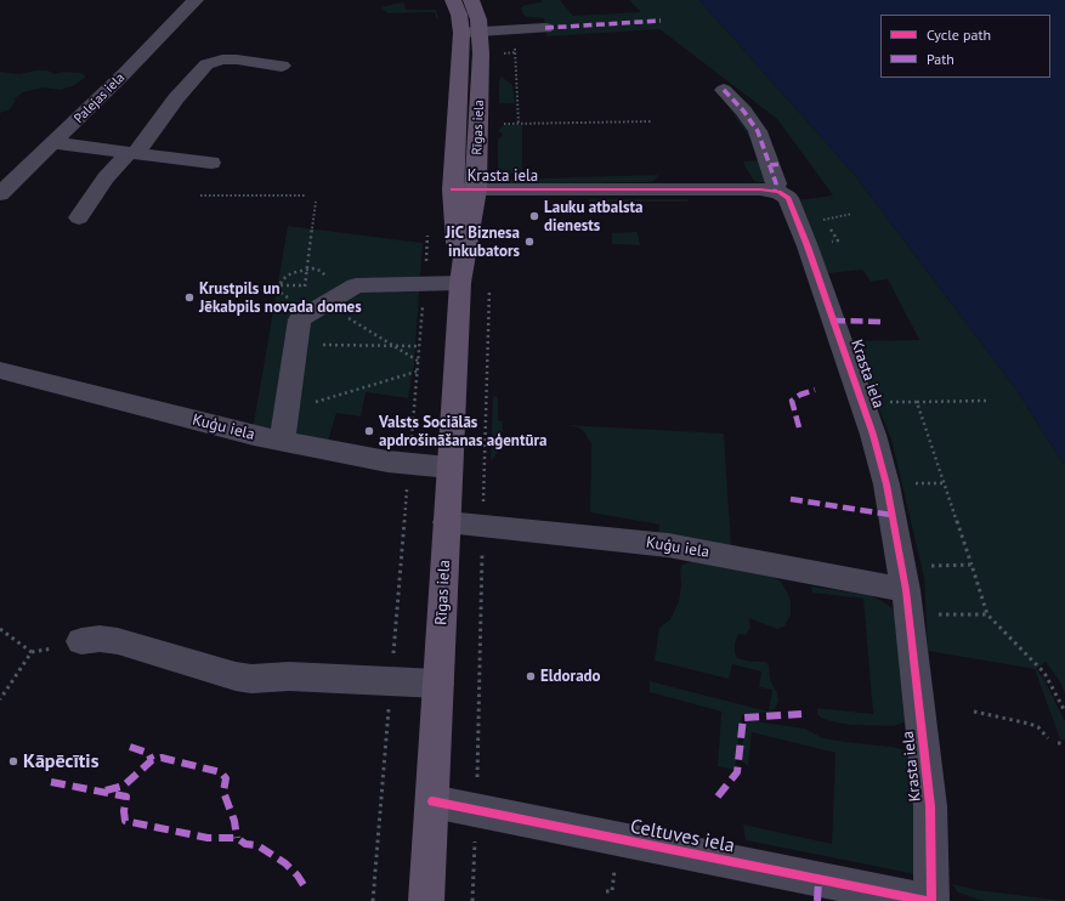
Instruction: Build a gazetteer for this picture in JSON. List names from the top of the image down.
{
  "streets": {
    "main road": ["Rīgas iela"],
    "street": [
      "Palejas iela",
      "Krasta iela",
      "Kuģu iela",
      "Celtuves iela"
    ]
  },
  "crossings": [
    ["Rīgas iela", "Krasta iela"],
    ["Rīgas iela", "Kuģu iela"],
    ["Rīgas iela", "Celtuves iela"],
    ["Krasta iela", "Kuģu iela"]
  ],
  "places": [
    "Lauku atbalsta dienests",
    "JiC Biznesa inkubators",
    "Krustpils un Jēkabpils novada domes",
    "Valsts Sociālās apdrošināšanas aģentūra",
    "Eldorado",
    "Kāpēcītis"
  ],
  "legend": ["Cycle path", "Path"]
}
